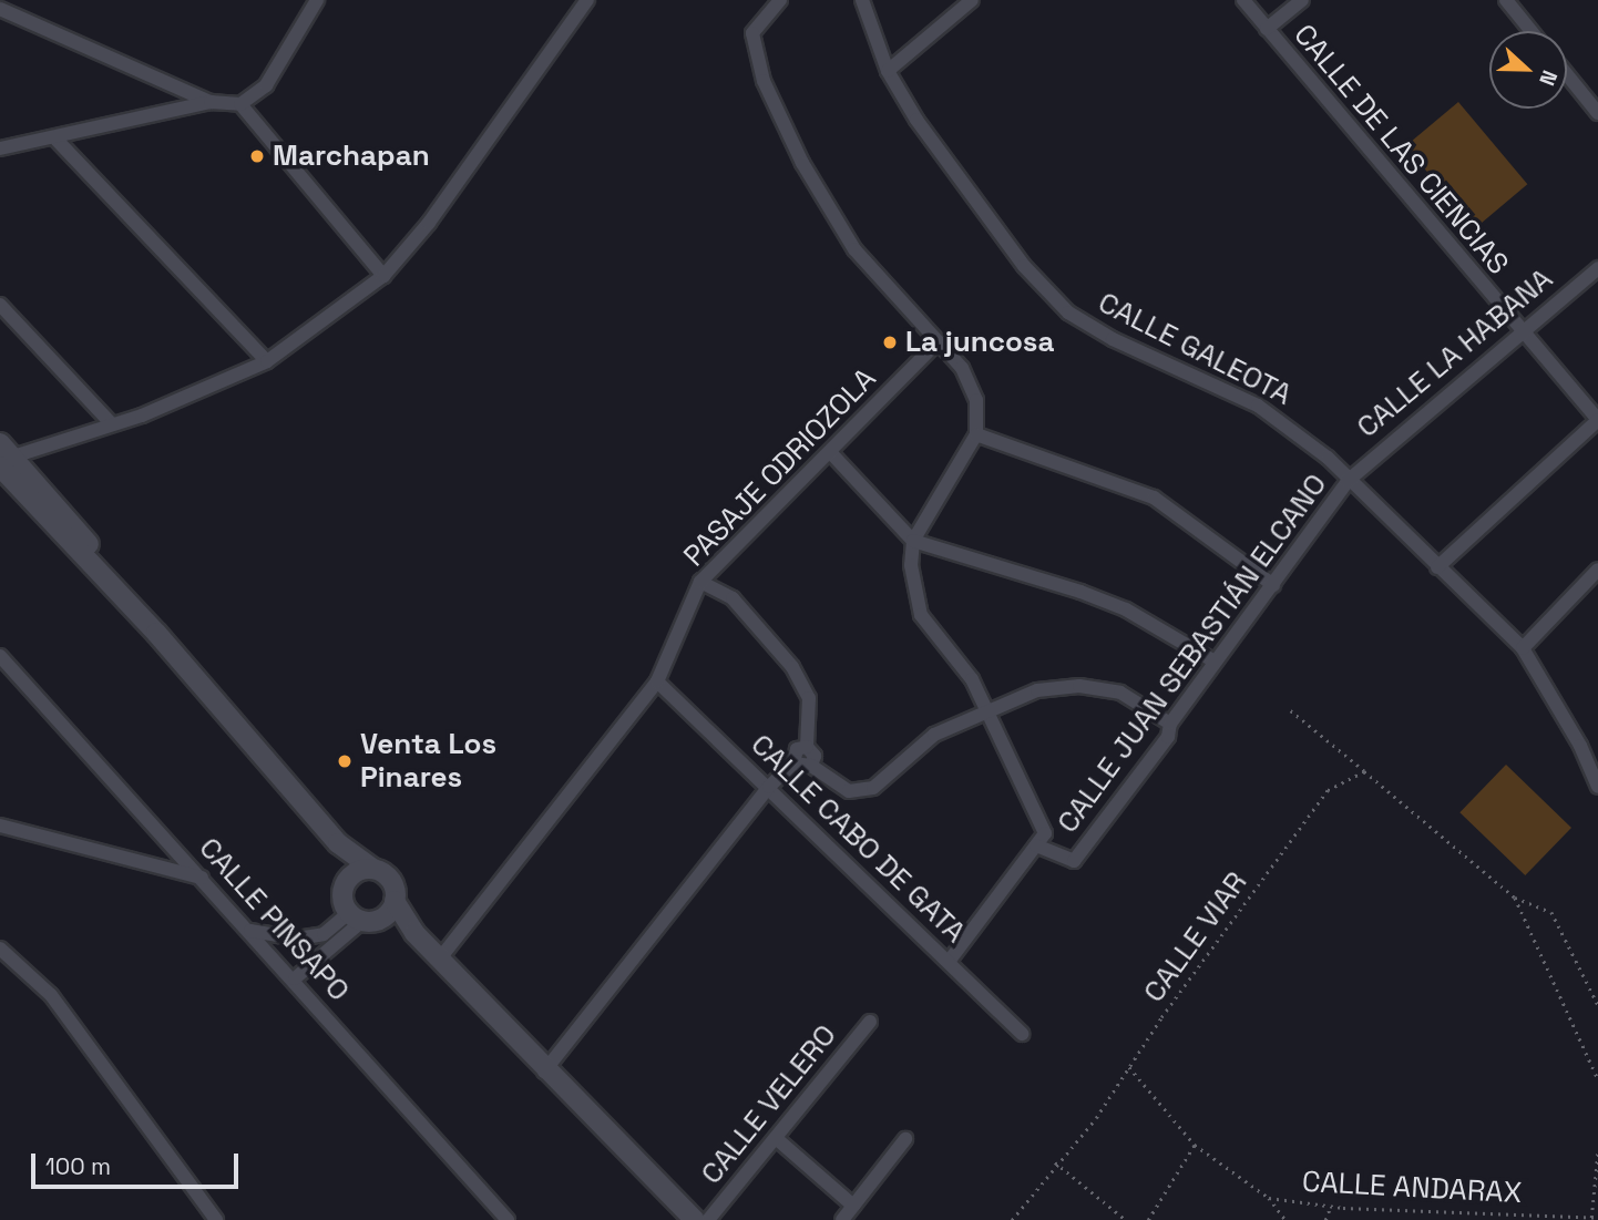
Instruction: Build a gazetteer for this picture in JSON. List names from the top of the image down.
{
  "streets": {
    "street": [
      "CALLE DE LAS CIENCIAS",
      "CALLE GALEOTA",
      "CALLE LA HABANA",
      "PASAJE ODRIOZOLA",
      "CALLE JUAN SEBASTIÁN ELCANO",
      "CALLE CABO DE GATA",
      "CALLE PINSAPO",
      "CALLE VELERO"
    ],
    "path": ["CALLE VIAR", "CALLE ANDARAX"]
  },
  "crossings": [
    ["CALLE DE LAS CIENCIAS", "CALLE LA HABANA"],
    ["CALLE GALEOTA", "CALLE LA HABANA"],
    ["CALLE GALEOTA", "CALLE JUAN SEBASTIÁN ELCANO"],
    ["CALLE LA HABANA", "CALLE JUAN SEBASTIÁN ELCANO"],
    ["PASAJE ODRIOZOLA", "CALLE CABO DE GATA"]
  ],
  "places": ["Marchapan", "La juncosa", "Venta Los Pinares"],
  "scale_bar": "100 m",
  "north": "right"
}
